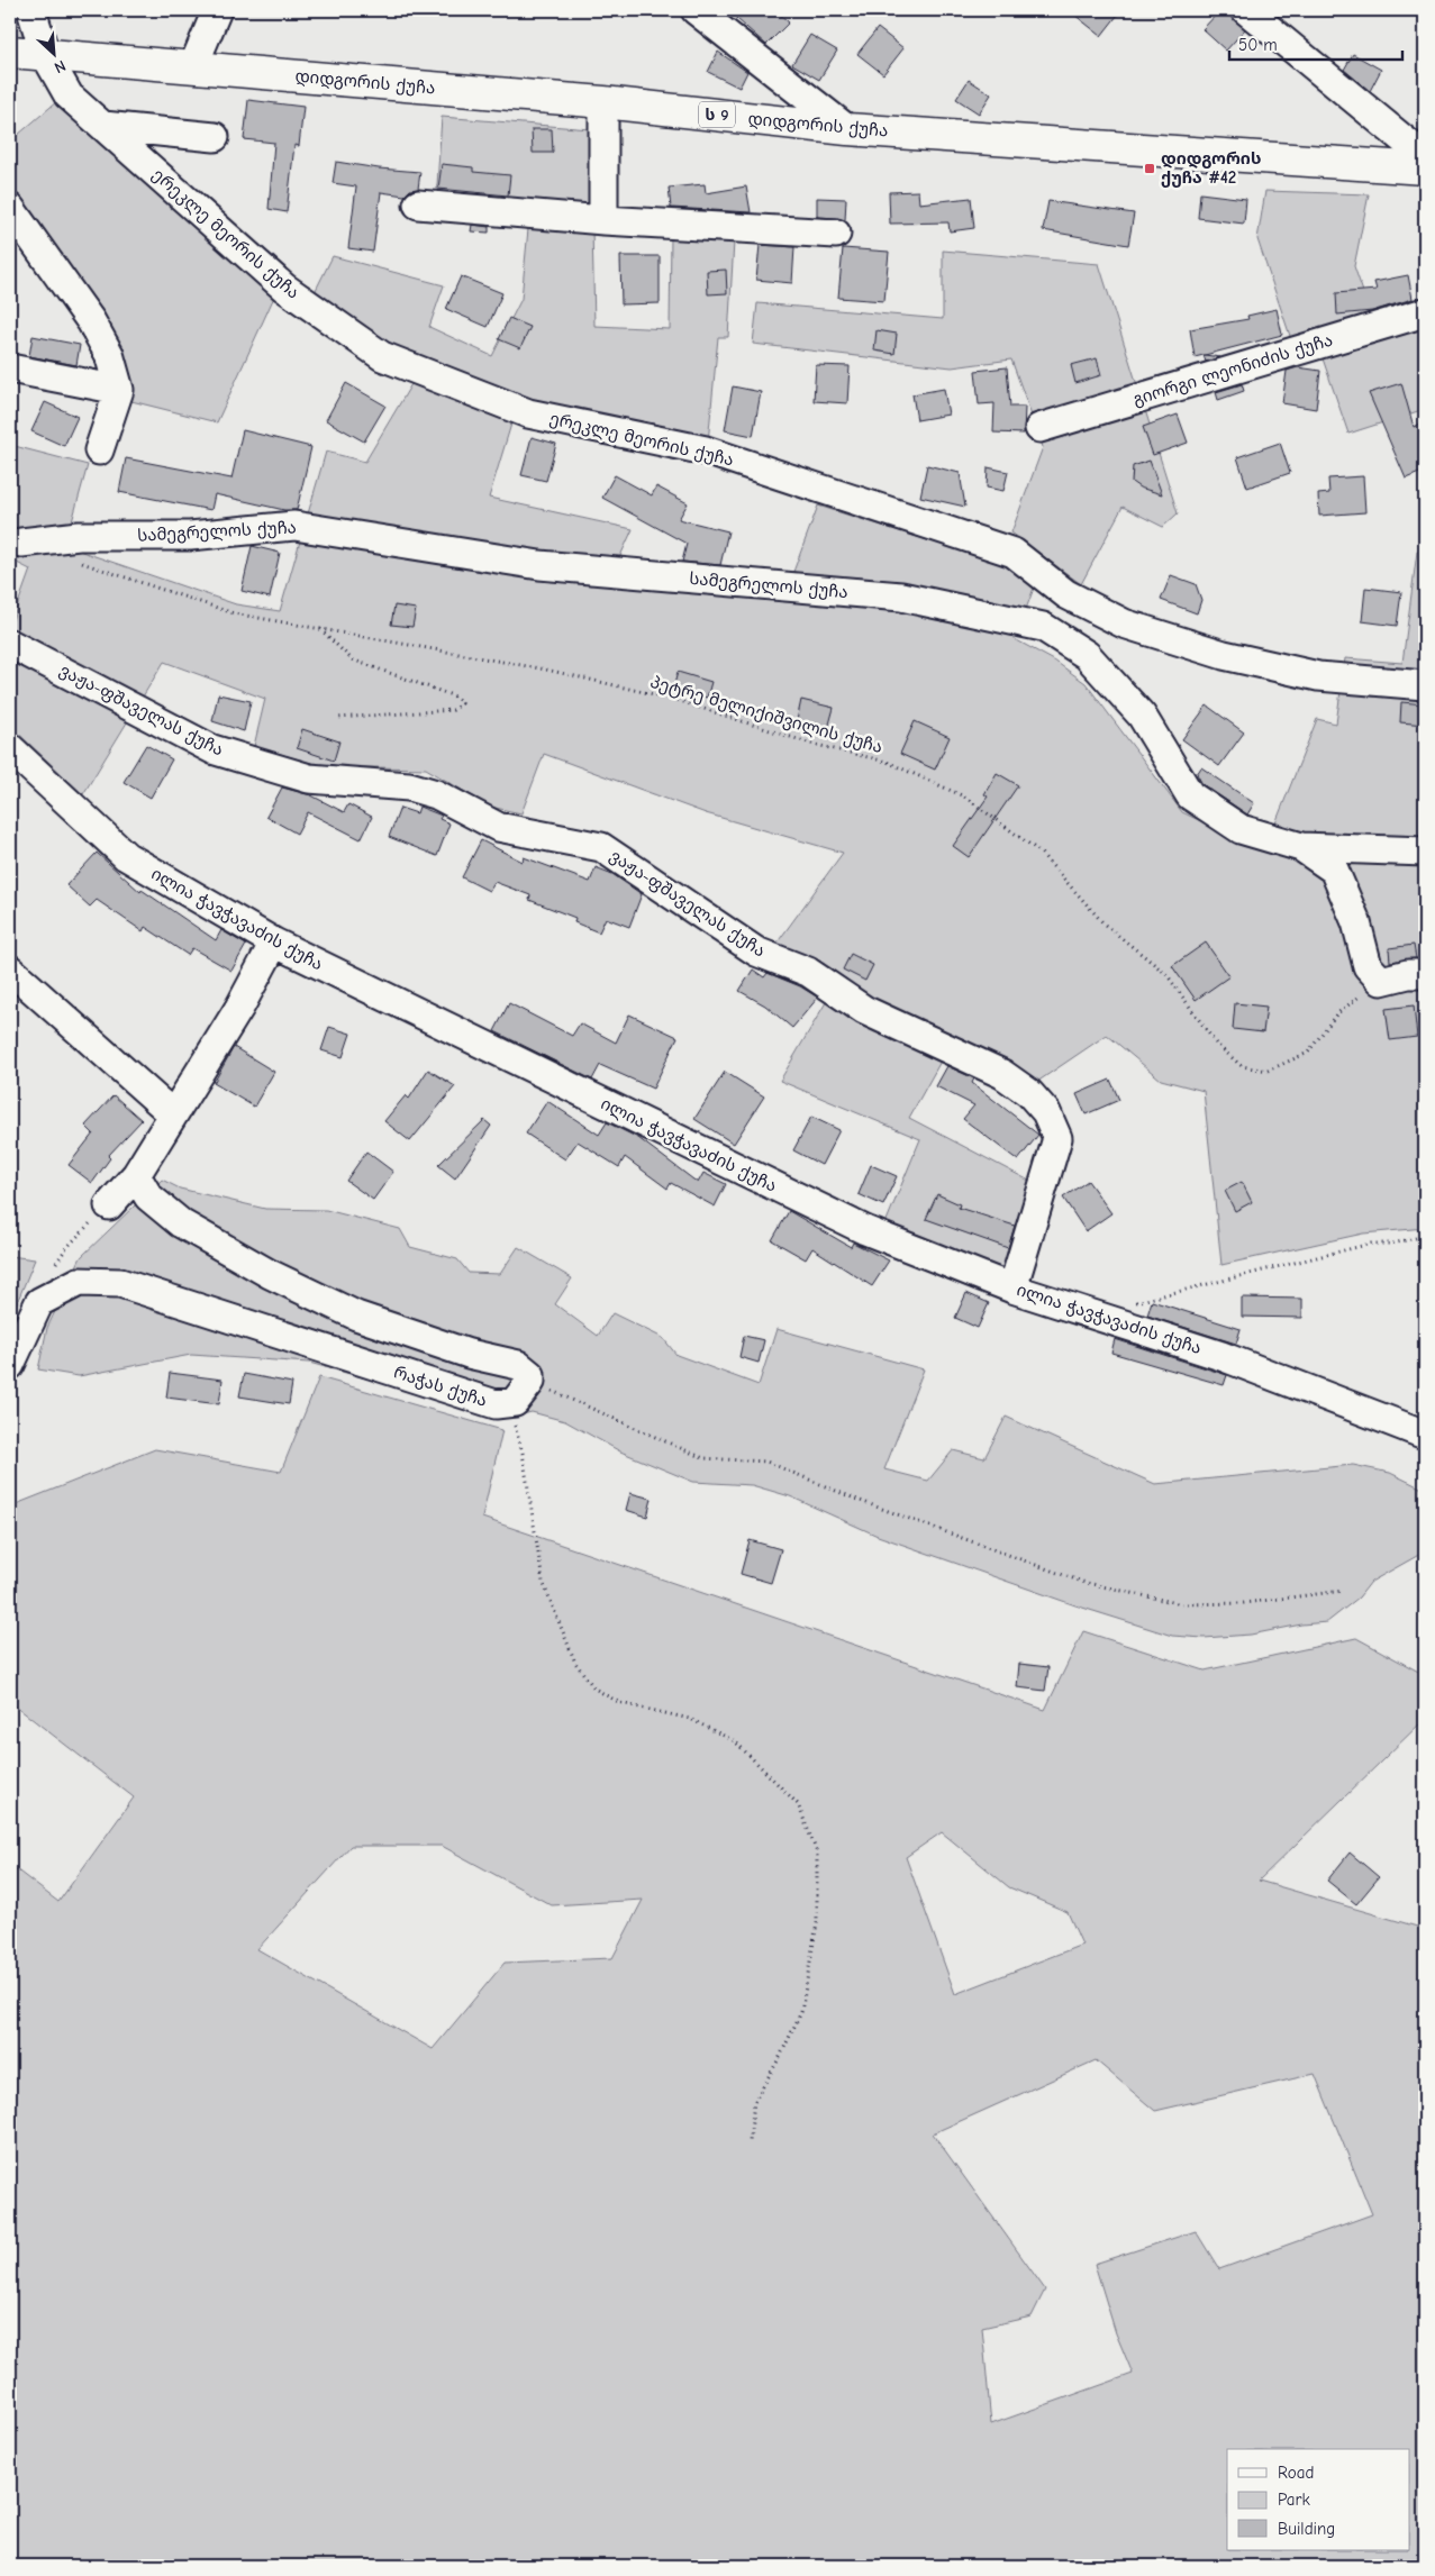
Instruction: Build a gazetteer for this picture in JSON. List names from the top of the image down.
{
  "streets": {
    "highway": ["დიდგორის ქუჩა", "ს 9"],
    "street": [
      "ერეკლე მეორის ქუჩა",
      "გიორგი ლეონიძის ქუჩა",
      "სამეგრელოს ქუჩა",
      "ვაჟა-ფშაველას ქუჩა",
      "ილია ჭავჭავაძის ქუჩა",
      "რაჭას ქუჩა"
    ],
    "path": ["პეტრე მელიქიშვილის ქუჩა"]
  },
  "crossings": [
    ["დიდგორის ქუჩა", "ერეკლე მეორის ქუჩა"],
    ["ვაჟა-ფშაველას ქუჩა", "ილია ჭავჭავაძის ქუჩა"]
  ],
  "places": {
    "transit": ["დიდგორის ქუჩა #42"]
  },
  "legend": ["Road", "Park", "Building"],
  "scale_bar": "50 m",
  "north": "bottom right"
}
